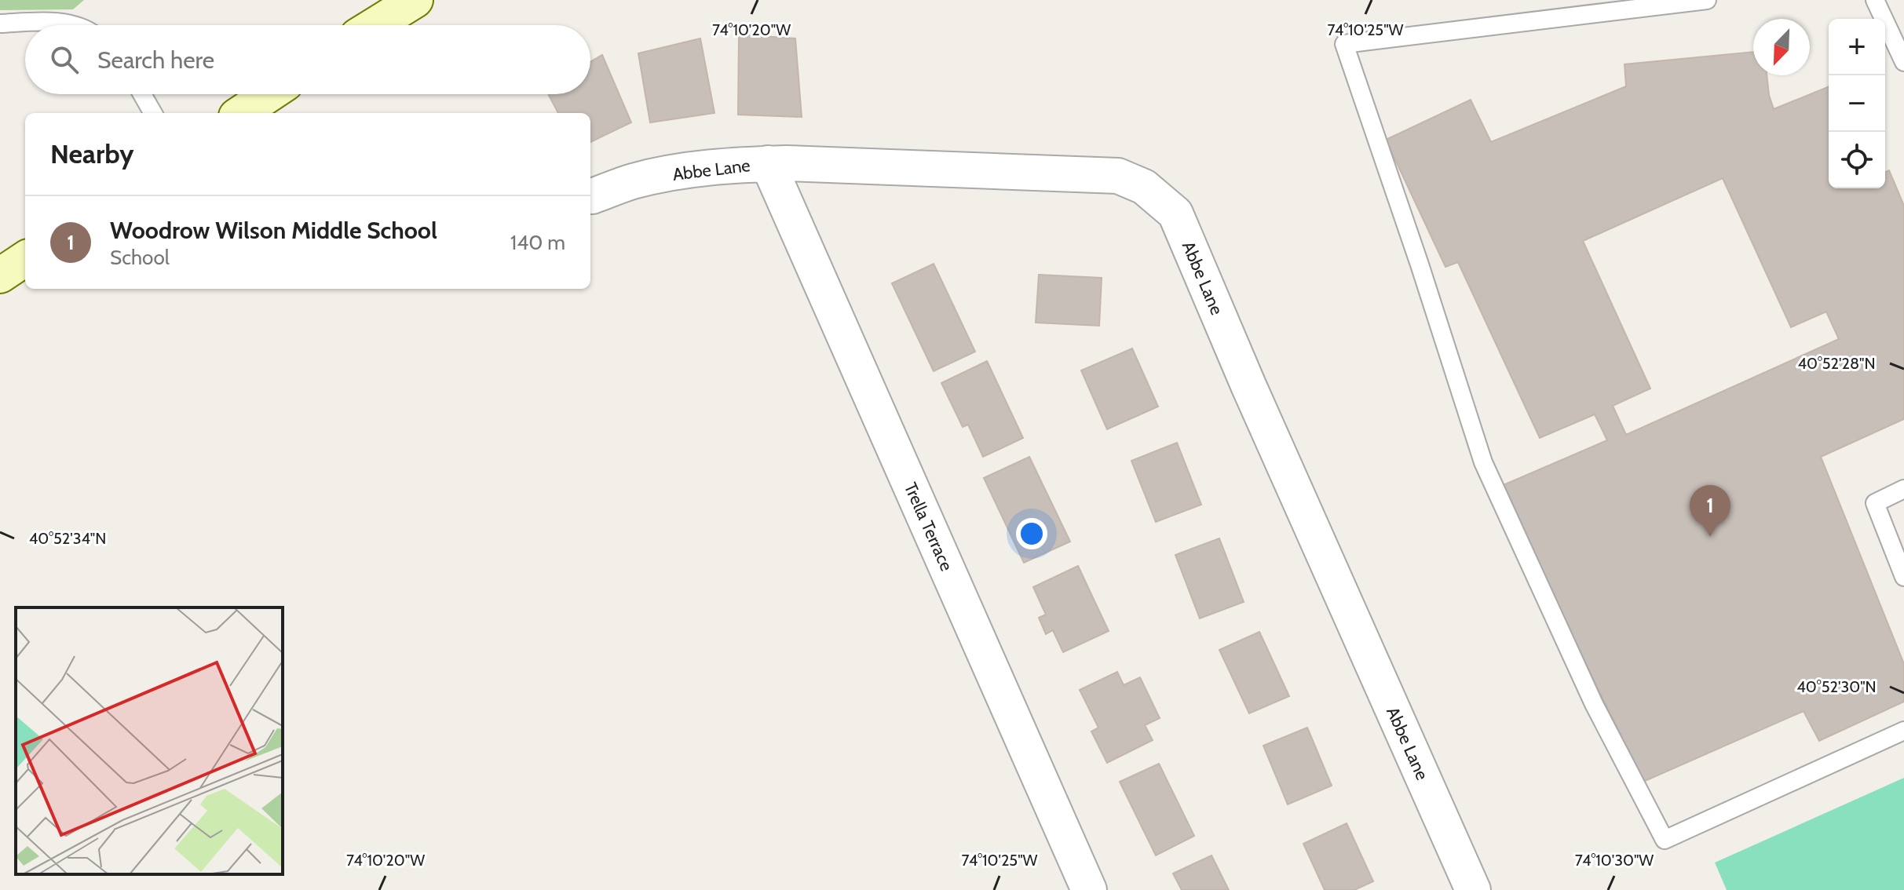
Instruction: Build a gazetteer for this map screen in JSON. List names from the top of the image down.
{
  "streets": {
    "street": ["Abbe Lane", "Trella Terrace"]
  },
  "crossings": [
    ["Abbe Lane", "Trella Terrace"]
  ],
  "north": "bottom left",
  "page": {
    "map_buttons": ["+", "−"],
    "search": "Search here",
    "heading": "Nearby",
    "list": [
      {
        "mark": "1",
        "name": "Woodrow Wilson Middle School",
        "note": "School",
        "value": "140 m"
      }
    ],
    "pins": "1"
  },
  "coordinates": [
    "74°10'20\"W",
    "74°10'25\"W",
    "40°52'28\"N",
    "40°52'34\"N",
    "40°52'30\"N",
    "74°10'30\"W"
  ]
}
